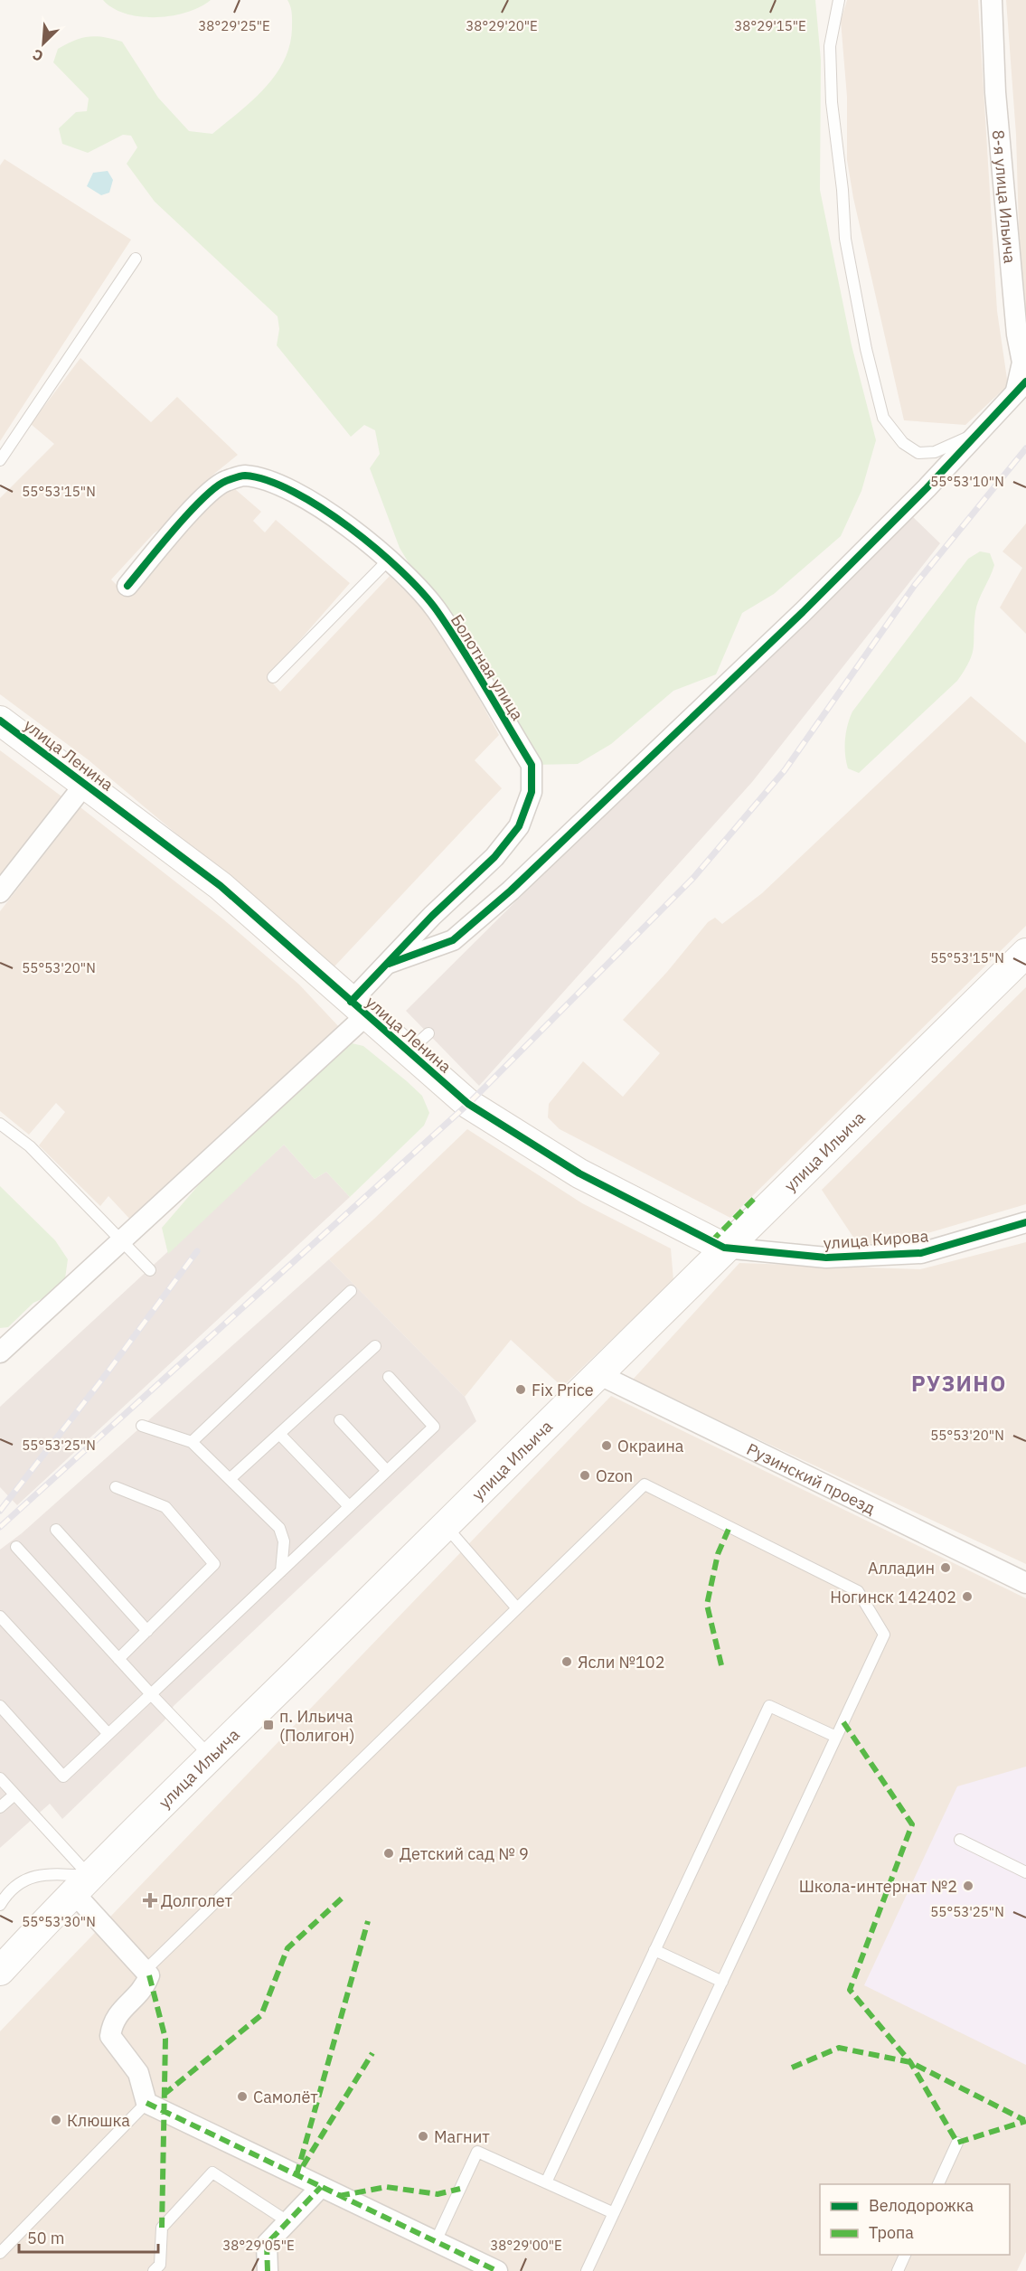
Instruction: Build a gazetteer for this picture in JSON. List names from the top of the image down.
{
  "streets": {
    "main road": ["улица Ленина", "улица Ильича"],
    "street": [
      "8-я улица Ильича",
      "Болотная улица",
      "улица Кирова",
      "Рузинский проезд"
    ]
  },
  "crossings": [
    ["Болотная улица", "улица Ленина"],
    ["улица Ленина", "улица Ильича"],
    ["улица Ленина", "улица Кирова"],
    ["улица Ильича", "улица Кирова"],
    ["улица Ильича", "Рузинский проезд"]
  ],
  "districts": ["РУЗИНО"],
  "places": {
    "other": [
      "Fix Price",
      "Окраина",
      "Ozon",
      "Алладин",
      "Ногинск 142402",
      "Ясли №102",
      "Детский сад № 9",
      "Школа-интернат №2",
      "Самолёт",
      "Клюшка",
      "Магнит"
    ],
    "transit": ["п. Ильича (Полигон)"],
    "health": ["Долголет"]
  },
  "legend": ["Велодорожка", "Тропа"],
  "scale_bar": "50 m",
  "north": "bottom left",
  "coordinates": [
    "38°29'25\"E",
    "38°29'15\"E",
    "38°29'20\"E",
    "55°53'10\"N",
    "55°53'15\"N",
    "55°53'20\"N",
    "55°53'25\"N",
    "55°53'30\"N",
    "38°29'05\"E",
    "38°29'00\"E"
  ]
}
